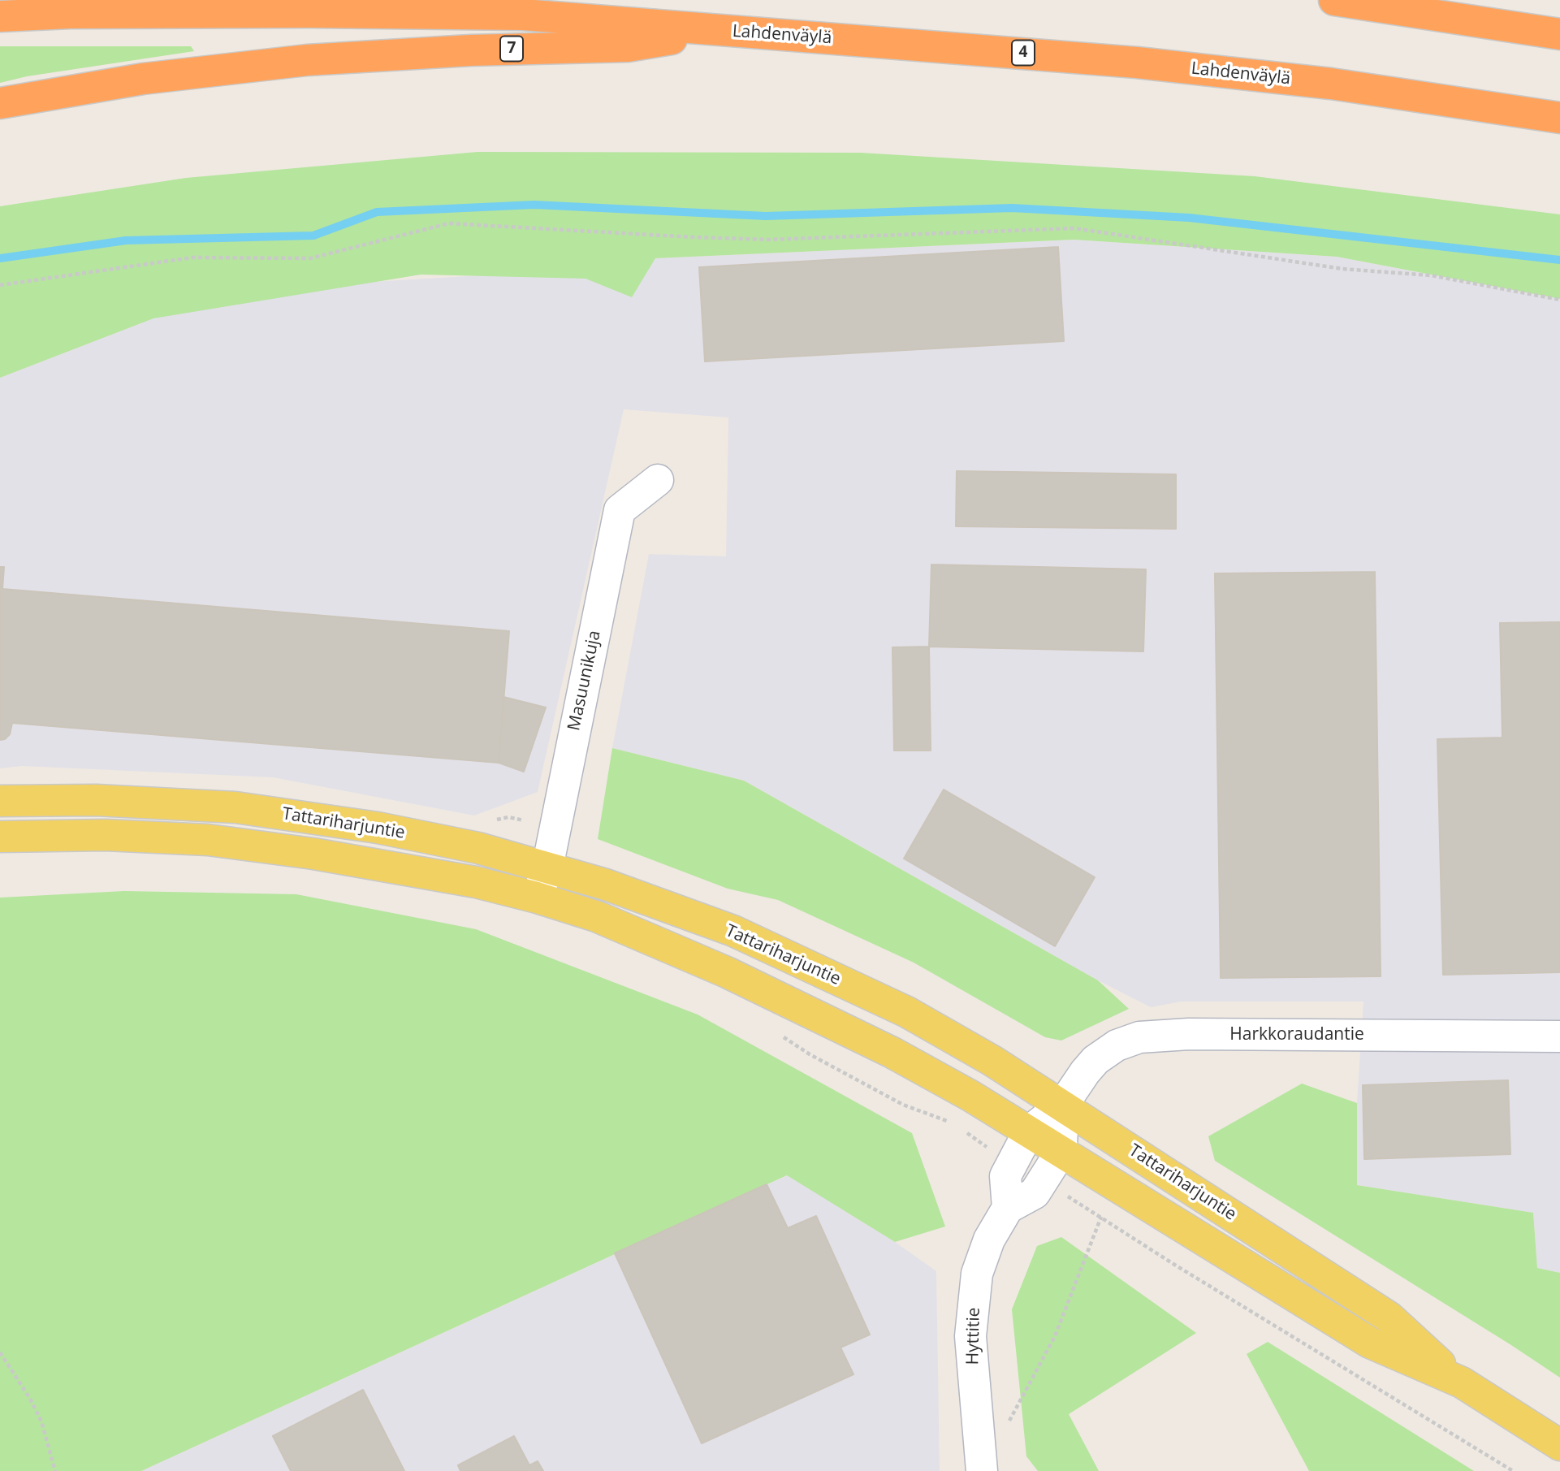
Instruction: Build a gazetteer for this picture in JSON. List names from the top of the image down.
{
  "streets": {
    "highway": ["Lahdenväylä", "7", "4"],
    "main road": ["Tattariharjuntie"],
    "street": ["Masuunikuja", "Harkkoraudantie", "Hyttitie"]
  },
  "crossings": [
    ["Lahdenväylä", "7"],
    ["Masuunikuja", "Tattariharjuntie"],
    ["Tattariharjuntie", "Harkkoraudantie"]
  ]
}
